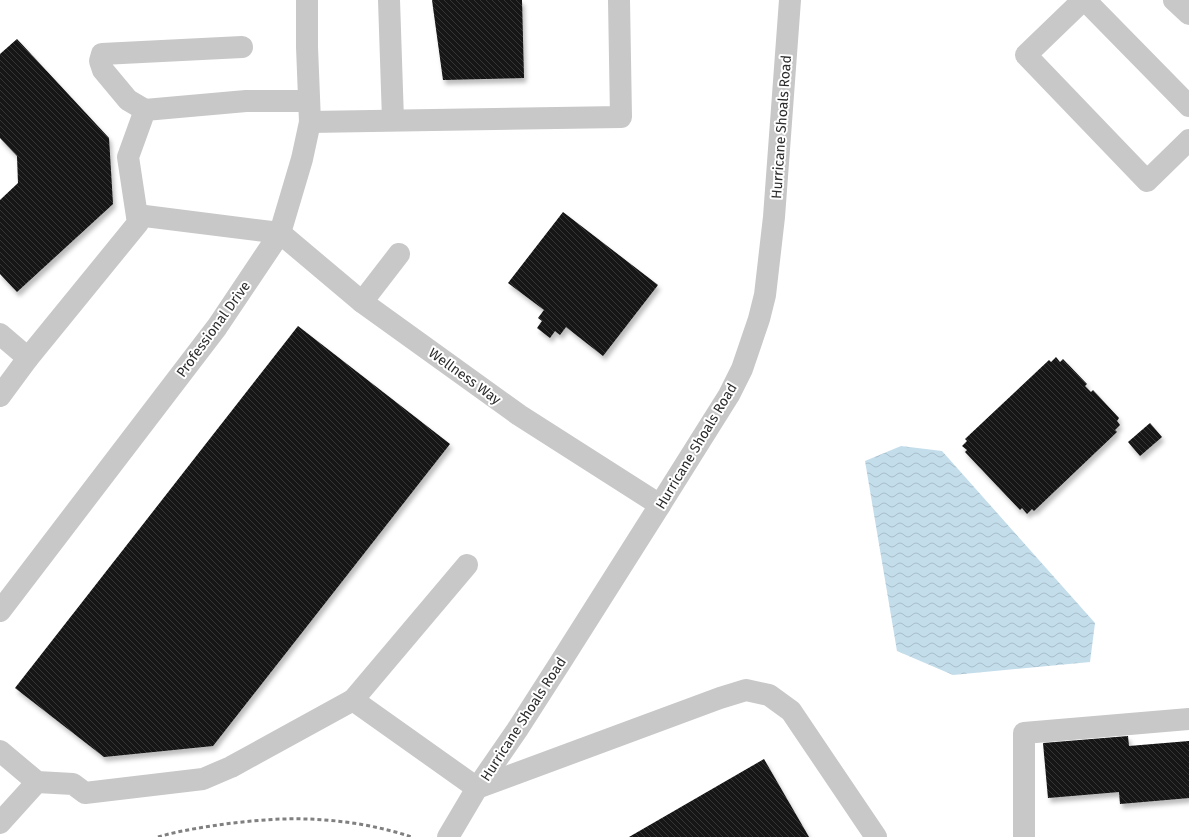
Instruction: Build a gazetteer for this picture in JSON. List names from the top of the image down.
{
  "streets": {
    "street": ["Hurricane Shoals Road", "Professional Drive", "Wellness Way"]
  },
  "crossings": [
    ["Hurricane Shoals Road", "Wellness Way"],
    ["Professional Drive", "Wellness Way"]
  ]
}
